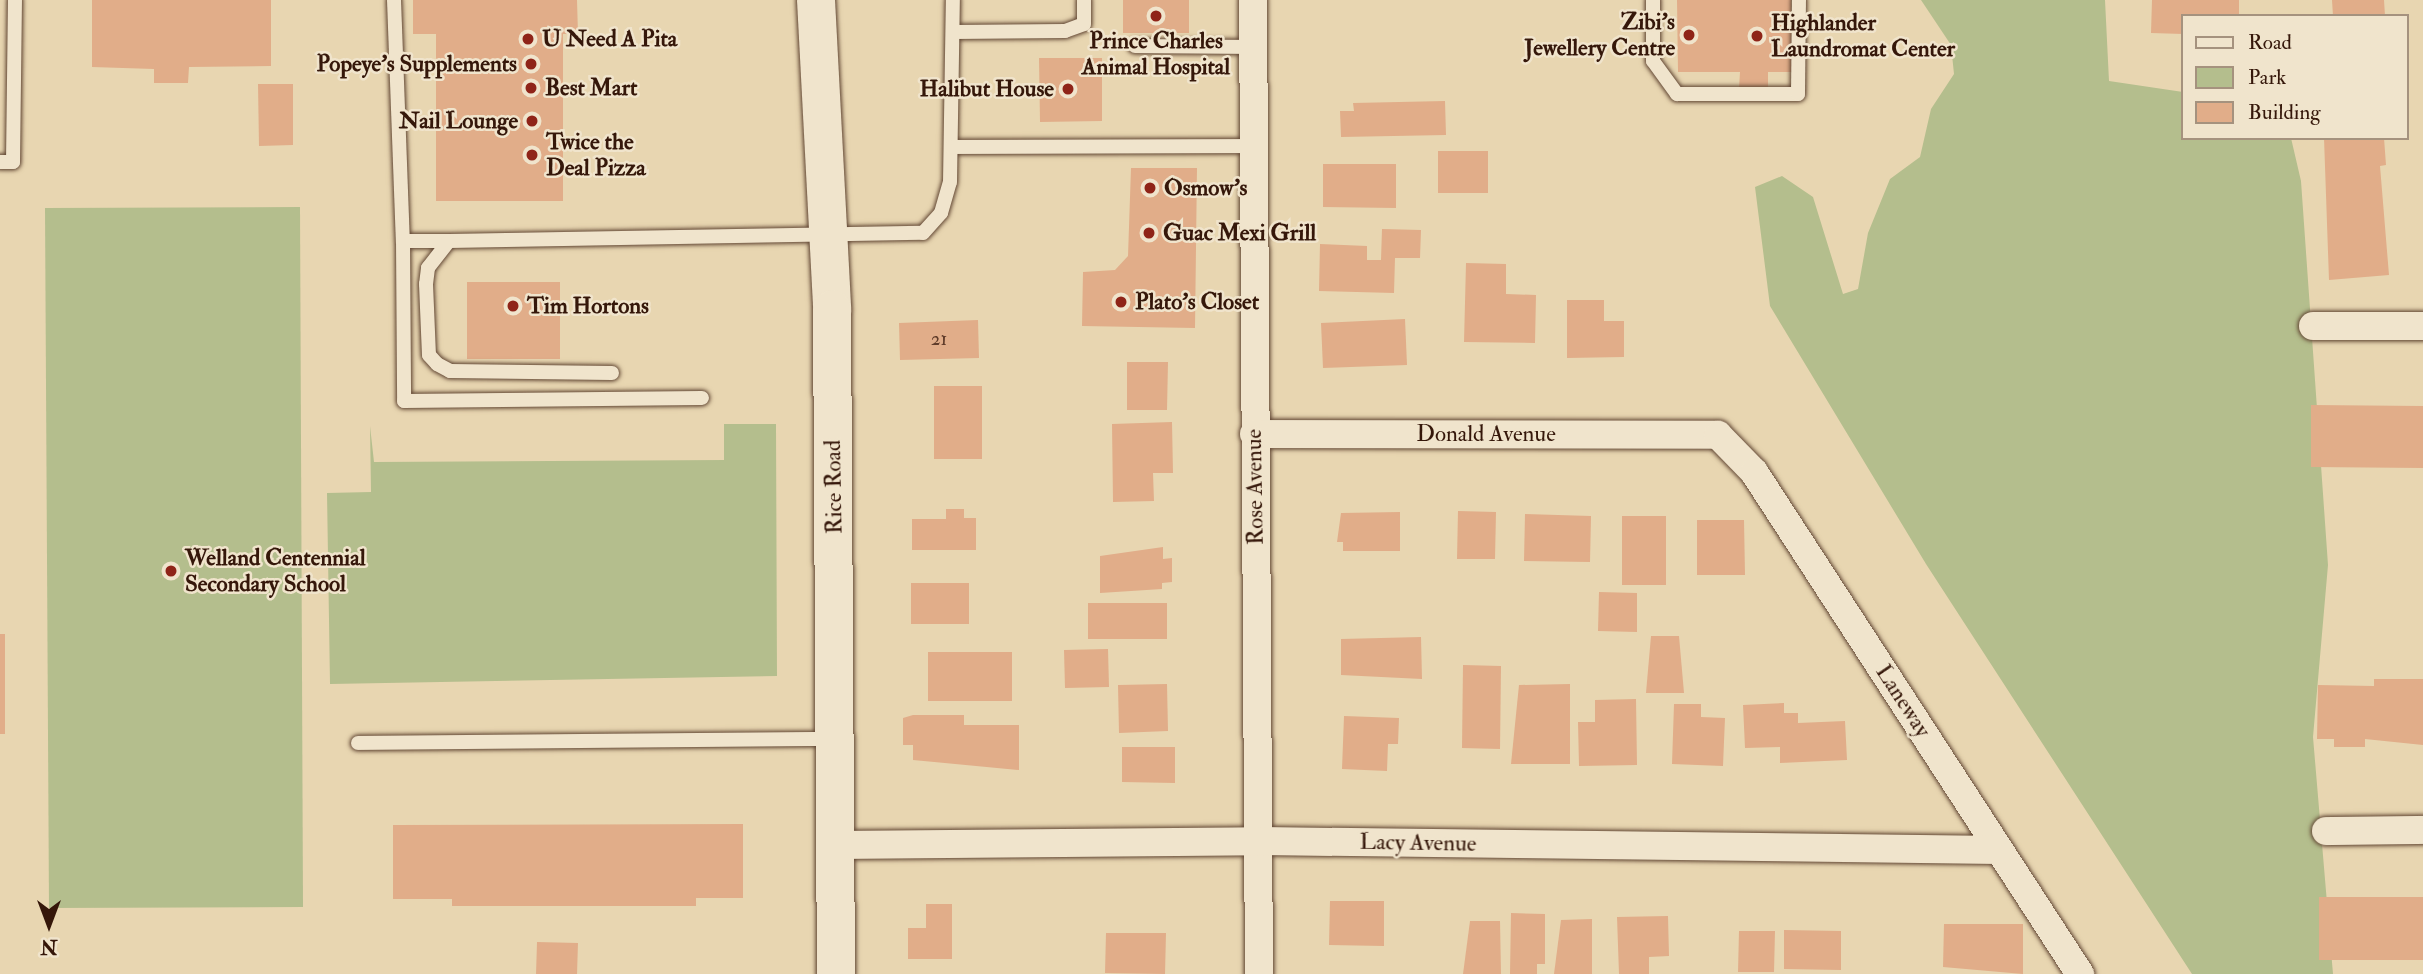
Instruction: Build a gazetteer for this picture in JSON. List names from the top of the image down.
{
  "streets": {
    "main road": ["Rice Road"],
    "street": [
      "Donald Avenue",
      "Rose Avenue",
      "Laneway",
      "Lacy Avenue"
    ]
  },
  "crossings": [
    ["Donald Avenue", "Rose Avenue"],
    ["Donald Avenue", "Laneway"],
    ["Rice Road", "Lacy Avenue"],
    ["Rose Avenue", "Lacy Avenue"],
    ["Laneway", "Lacy Avenue"]
  ],
  "places": [
    "Prince Charles Animal Hospital",
    "Zibi's Jewellery Centre",
    "Highlander Laundromat Center",
    "U Need A Pita",
    "Popeye's Supplements",
    "Best Mart",
    "Halibut House",
    "Nail Lounge",
    "Twice the Deal Pizza",
    "Osmow's",
    "Guac Mexi Grill",
    "Plato's Closet",
    "Tim Hortons",
    "Welland Centennial Secondary School"
  ],
  "house_numbers": ["21"],
  "legend": ["Road", "Park", "Building"],
  "north": "bottom"
}
